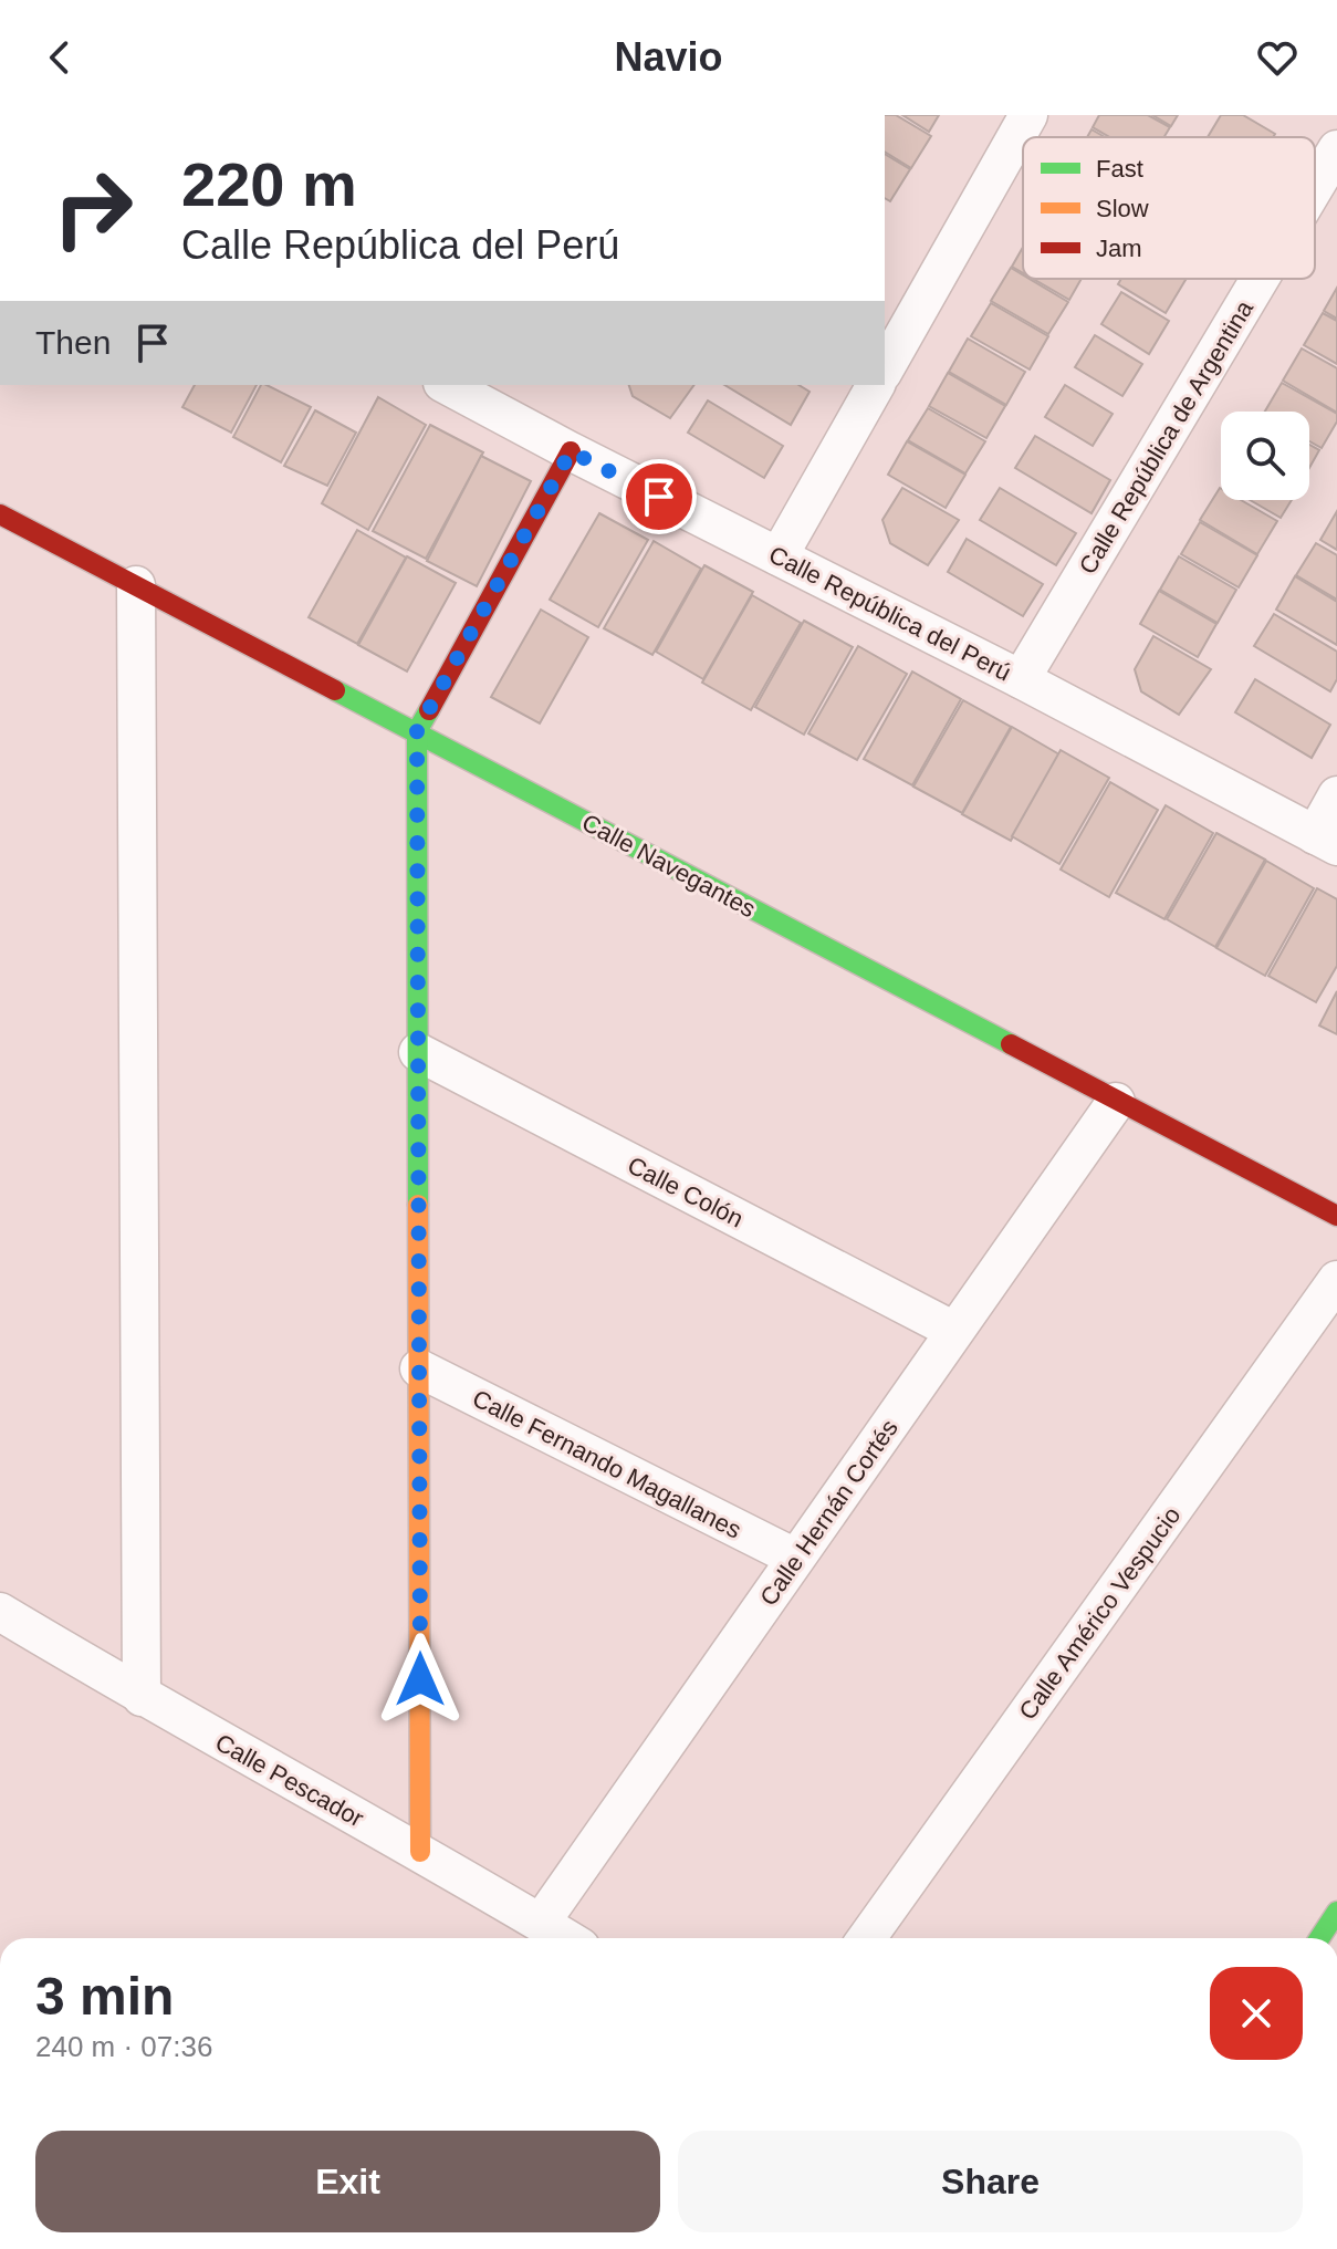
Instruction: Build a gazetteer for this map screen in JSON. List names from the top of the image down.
{
  "streets": {
    "street": [
      "Calle República de Argentina",
      "Calle República del Perú",
      "Calle Navegantes",
      "Calle Colón",
      "Calle Fernando Magallanes",
      "Calle Hernán Cortés",
      "Calle Américo Vespucio",
      "Calle Pescador"
    ]
  },
  "crossings": [
    ["Calle República de Argentina", "Calle República del Perú"],
    ["Calle Navegantes", "Calle Hernán Cortés"],
    ["Calle Colón", "Calle Hernán Cortés"],
    ["Calle Fernando Magallanes", "Calle Hernán Cortés"],
    ["Calle Hernán Cortés", "Calle Pescador"]
  ],
  "legend": ["Fast", "Slow", "Jam"],
  "page": {
    "header": "Navio",
    "turn": ["220 m", "Calle República del Perú"],
    "then": "Then",
    "heading": ["3 min", "240 m · 07:36"],
    "buttons": ["Exit", "Share"]
  }
}
